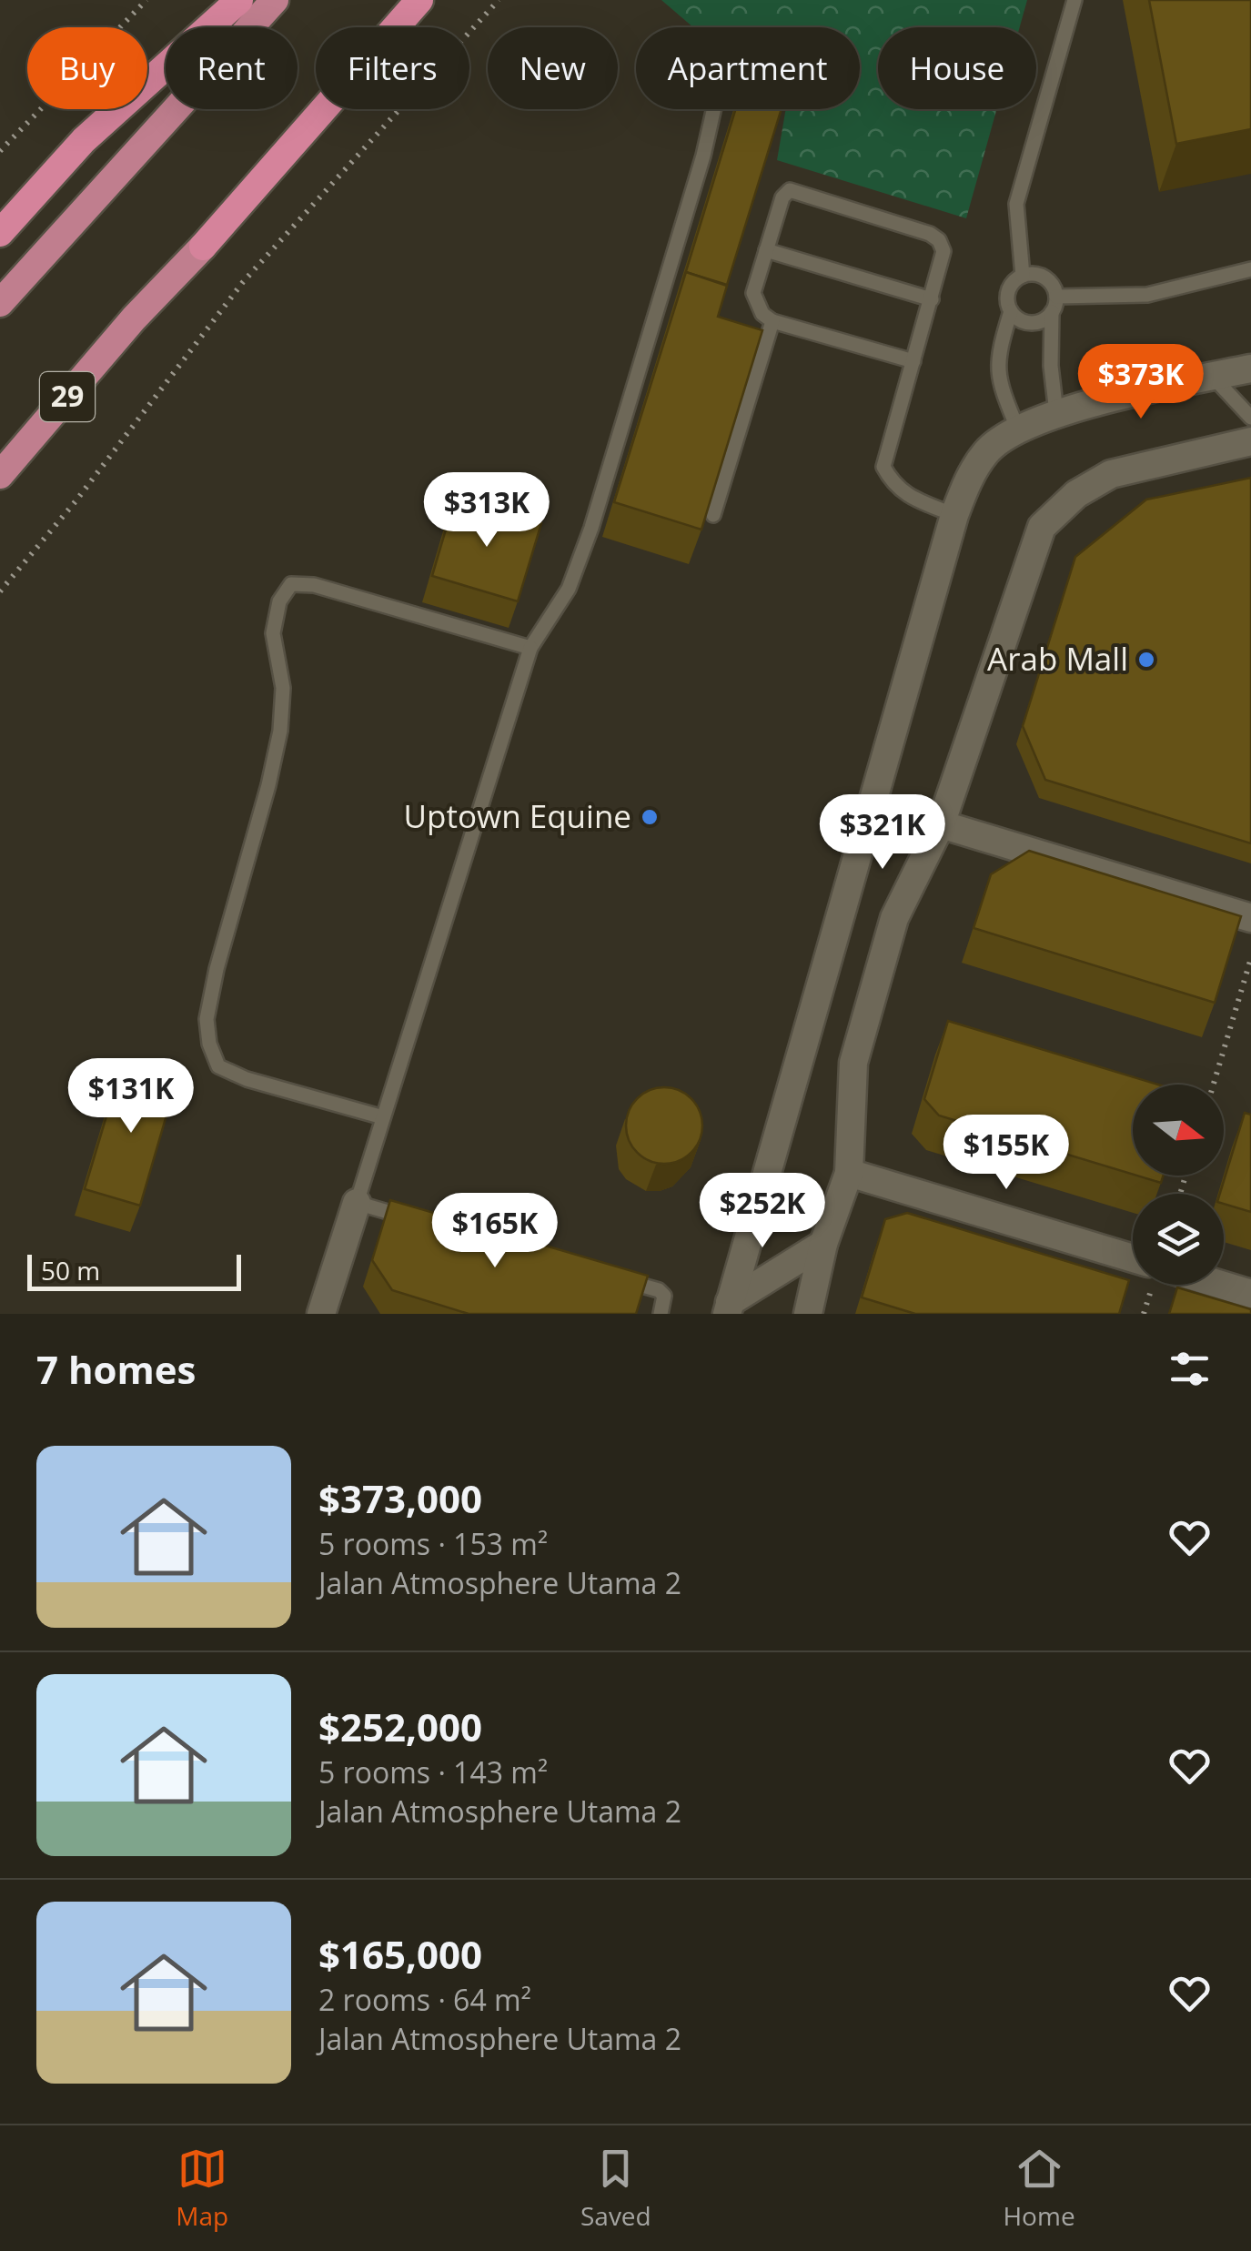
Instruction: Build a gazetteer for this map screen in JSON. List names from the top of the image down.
{
  "streets": {
    "highway": ["29"]
  },
  "places": ["Arab Mall", "Uptown Equine"],
  "scale_bar": "50 m",
  "north": "right",
  "page": {
    "chip": [
      "Buy",
      "Rent",
      "Filters",
      "New",
      "Apartment",
      "House"
    ],
    "price": [
      "$373K",
      "$313K",
      "$321K",
      "$131K",
      "$155K",
      "$252K",
      "$165K"
    ],
    "scale": "50 m",
    "heading": "7 homes",
    "list": [
      {
        "name": "$373,000",
        "note": "5 rooms · 153 m² · Jalan Atmosphere Utama 2"
      },
      {
        "name": "$252,000",
        "note": "5 rooms · 143 m² · Jalan Atmosphere Utama 2"
      },
      {
        "name": "$165,000",
        "note": "2 rooms · 64 m² · Jalan Atmosphere Utama 2"
      }
    ],
    "tabs": ["Map", "Saved", "Home"]
  }
}
